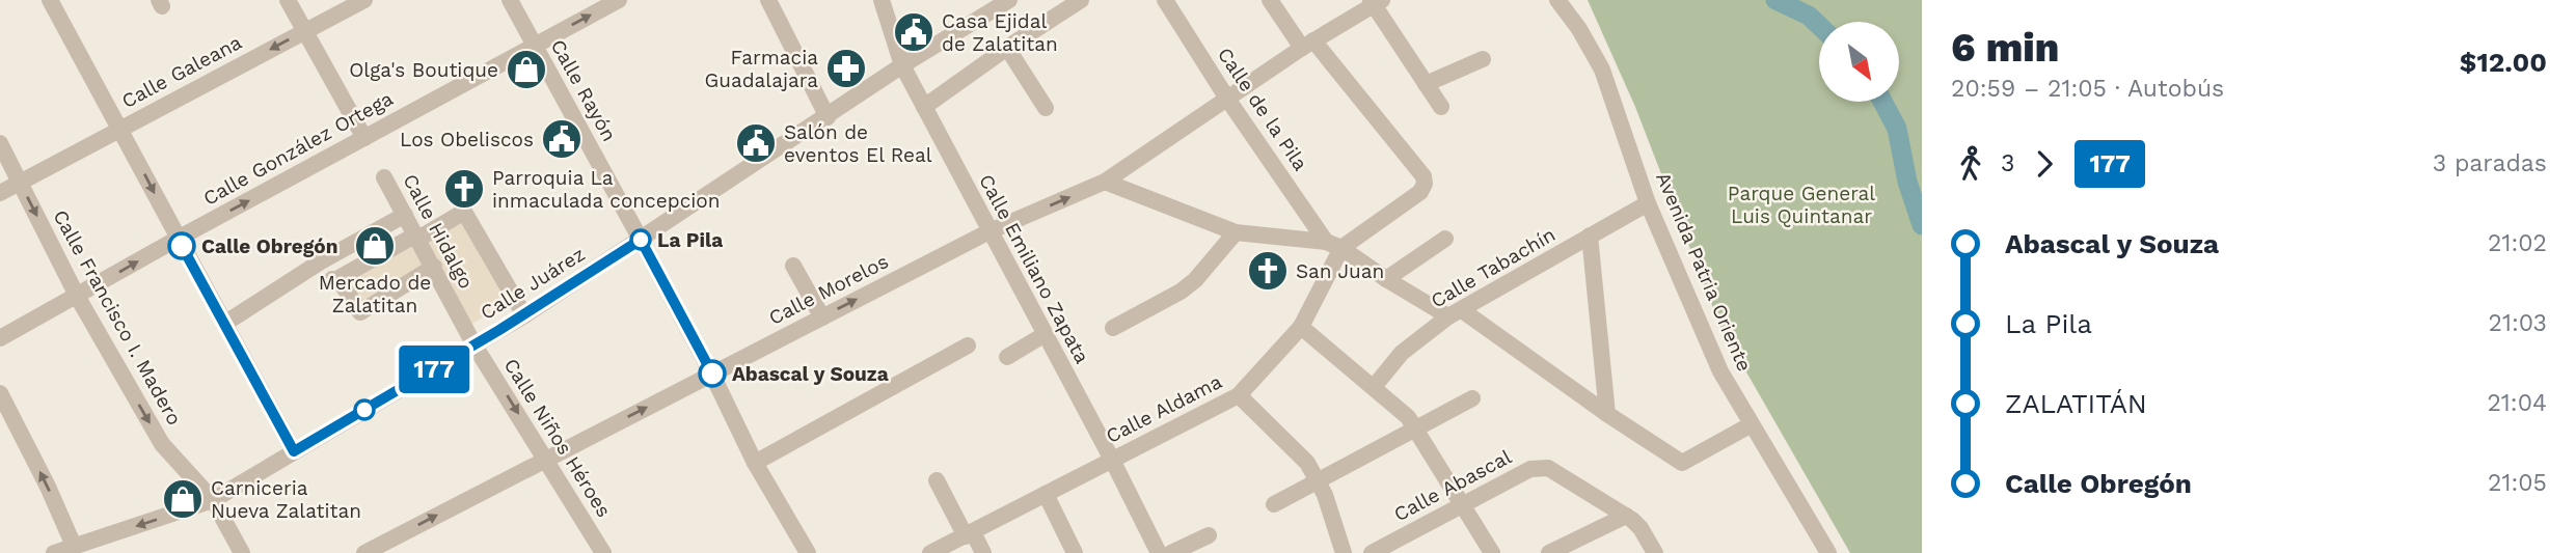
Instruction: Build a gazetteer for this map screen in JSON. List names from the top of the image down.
{
  "streets": {
    "street": [
      "Calle Galeana",
      "Calle Rayón",
      "Calle de la Pila",
      "Calle González Ortega",
      "Calle Hidalgo",
      "Calle Tabachín",
      "Calle Emiliano Zapata",
      "Avenida Patria Oriente",
      "Calle Juárez",
      "Calle Morelos",
      "Calle Francisco I. Madero",
      "Calle Aldama",
      "Calle Niños Héroes",
      "Calle Abascal"
    ]
  },
  "crossings": [
    ["Calle Galeana", "Calle Francisco I. Madero"],
    ["Calle Rayón", "Calle González Ortega"],
    ["Calle Rayón", "Calle Juárez"],
    ["Calle Rayón", "Calle Morelos"],
    ["Calle de la Pila", "Calle Tabachín"],
    ["Calle de la Pila", "Avenida Patria Oriente"],
    ["Calle de la Pila", "Calle Morelos"],
    ["Calle de la Pila", "Calle Aldama"],
    ["Calle González Ortega", "Calle Francisco I. Madero"],
    ["Calle Hidalgo", "Calle Juárez"],
    ["Calle Hidalgo", "Calle Niños Héroes"],
    ["Calle Tabachín", "Avenida Patria Oriente"],
    ["Calle Emiliano Zapata", "Calle Juárez"],
    ["Calle Emiliano Zapata", "Calle Morelos"],
    ["Calle Emiliano Zapata", "Calle Aldama"],
    ["Calle Juárez", "Calle Francisco I. Madero"],
    ["Calle Juárez", "Calle Niños Héroes"],
    ["Calle Morelos", "Calle Aldama"],
    ["Calle Morelos", "Calle Niños Héroes"]
  ],
  "one_way": ["Calle Galeana", "Calle Niños Héroes"],
  "parks": ["Parque General Luis Quintanar"],
  "places": {
    "public building": ["Casa Ejidal de Zalatitan", "Los Obeliscos", "Salón de eventos El Real"],
    "pharmacy": ["Farmacia Guadalajara"],
    "shop": ["Olga's Boutique", "Mercado de Zalatitan", "Carniceria Nueva Zalatitan"],
    "church": ["Parroquia La inmaculada concepcion", "San Juan"],
    "other": ["La Pila", "Calle Obregón", "Abascal y Souza"]
  },
  "lines": ["bus line 177"],
  "north": "bottom right",
  "page": {
    "on_map": "177",
    "heading": ["6 min", "20:59 – 21:05 · Autobús", "$12.00"],
    "legs": ["3", "177", "3 paradas"],
    "list": [
      {
        "name": "Abascal y Souza",
        "value": "21:02"
      },
      {
        "name": "La Pila",
        "value": "21:03"
      },
      {
        "name": "ZALATITÁN",
        "value": "21:04"
      },
      {
        "name": "Calle Obregón",
        "value": "21:05"
      }
    ]
  }
}
